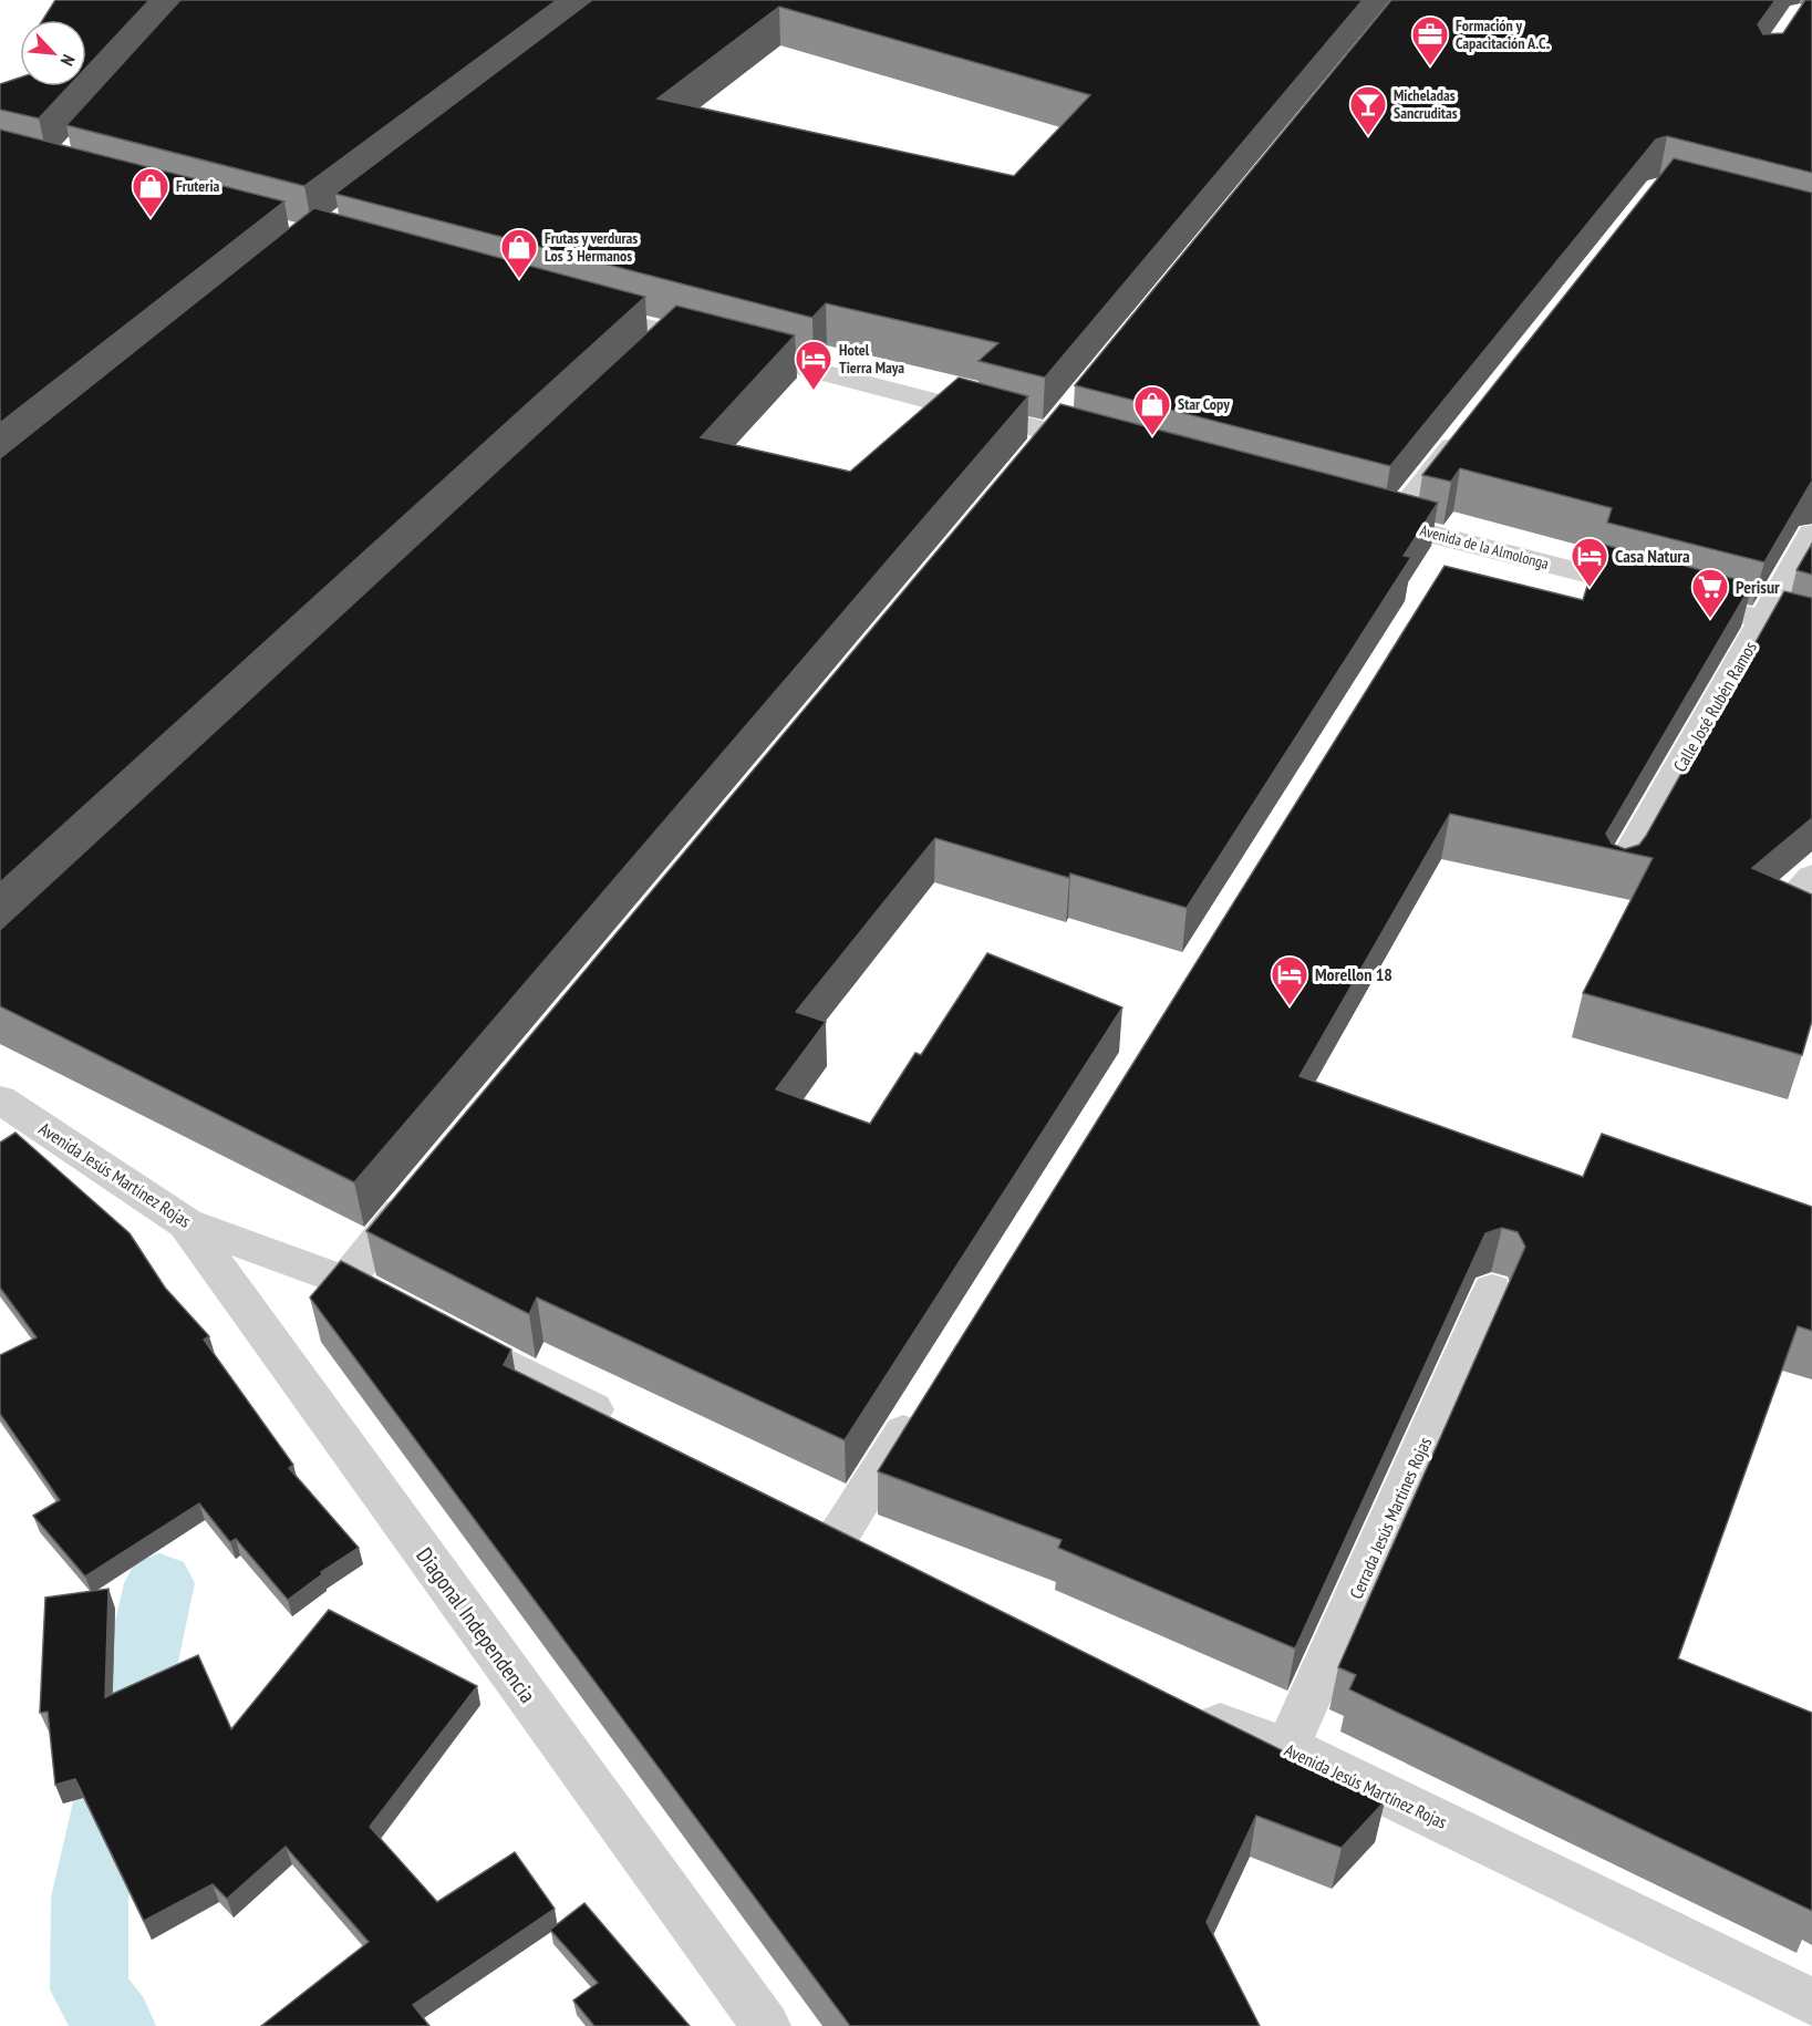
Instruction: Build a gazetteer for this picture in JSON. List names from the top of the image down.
{
  "streets": {
    "street": [
      "Avenida de la Almolonga",
      "Calle José Rubén Ramos",
      "Avenida Jesús Martínez Rojas",
      "Cerrada Jesús Martines Rojas",
      "Diagonal Independencia"
    ]
  },
  "crossings": [
    ["Avenida de la Almolonga", "Calle José Rubén Ramos"],
    ["Avenida Jesús Martínez Rojas", "Cerrada Jesús Martines Rojas"],
    ["Avenida Jesús Martínez Rojas", "Diagonal Independencia"]
  ],
  "places": {
    "office": ["Formación y Capacitación A.C."],
    "bar": ["Micheladas Sancruditas"],
    "shop": ["Fruteria", "Frutas y verduras Los 3 Hermanos", "Star Copy"],
    "hotel": ["Hotel Tierra Maya", "Casa Natura", "Morellon 18"],
    "supermarket": ["Perisur"]
  },
  "north": "bottom right"
}
